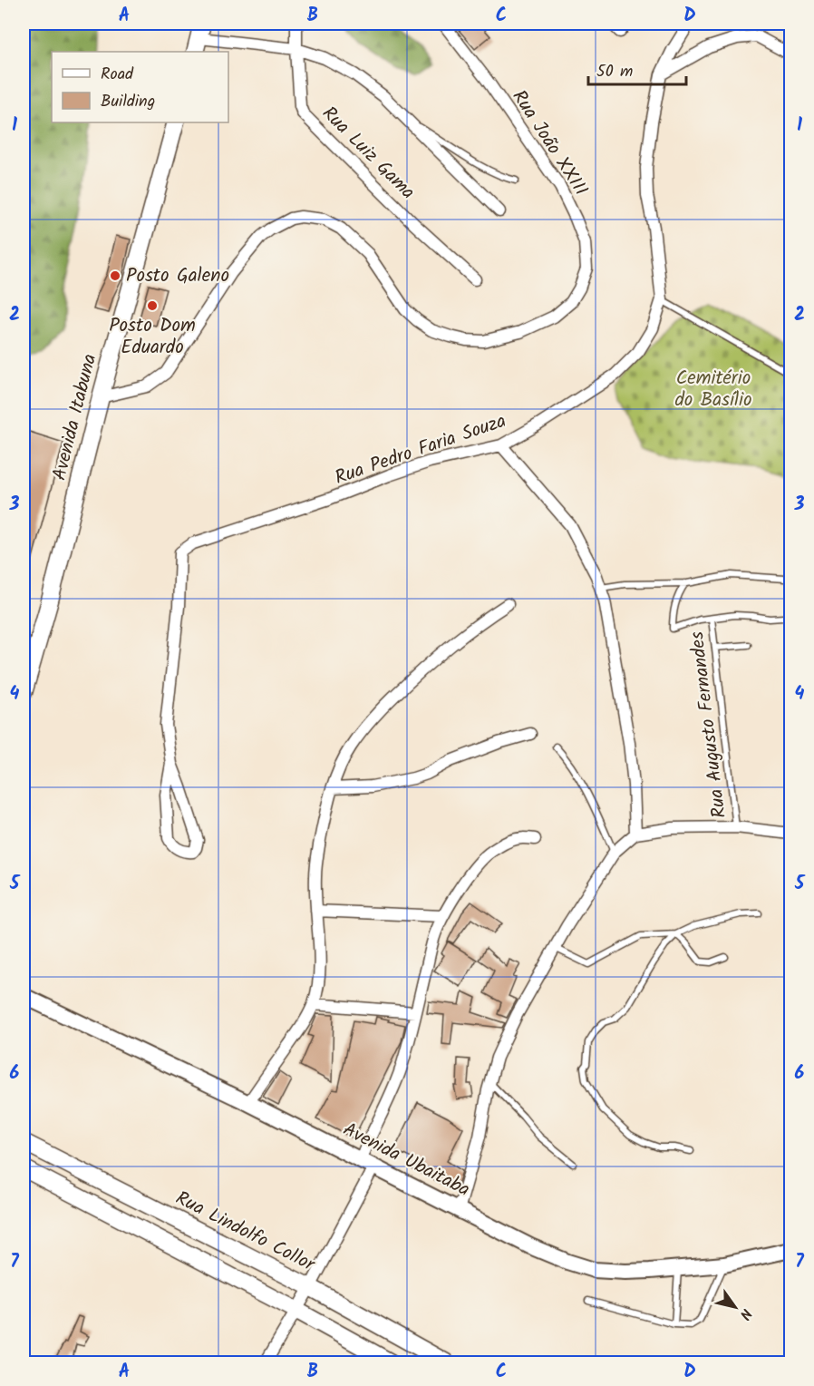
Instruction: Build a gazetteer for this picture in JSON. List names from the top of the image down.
{
  "streets": {
    "main road": ["Avenida Itabuna", "Avenida Ubaitaba", "Rua Lindolfo Collor"],
    "street": ["Rua João XXIII", "Rua Luiz Gama", "Rua Pedro Faria Souza"],
    "lane": ["Rua Augusto Fernandes"]
  },
  "crossings": [
    ["Rua João XXIII", "Avenida Itabuna"]
  ],
  "parks": ["Cemitério do Basílio"],
  "places": ["Posto Galeno", "Posto Dom Eduardo"],
  "legend": ["Road", "Building"],
  "scale_bar": "50 m",
  "north": "bottom right",
  "grid": {
    "columns": [
      "A",
      "B",
      "C",
      "D"
    ],
    "rows": [
      "1",
      "2",
      "3",
      "4",
      "5",
      "6",
      "7"
    ]
  }
}
